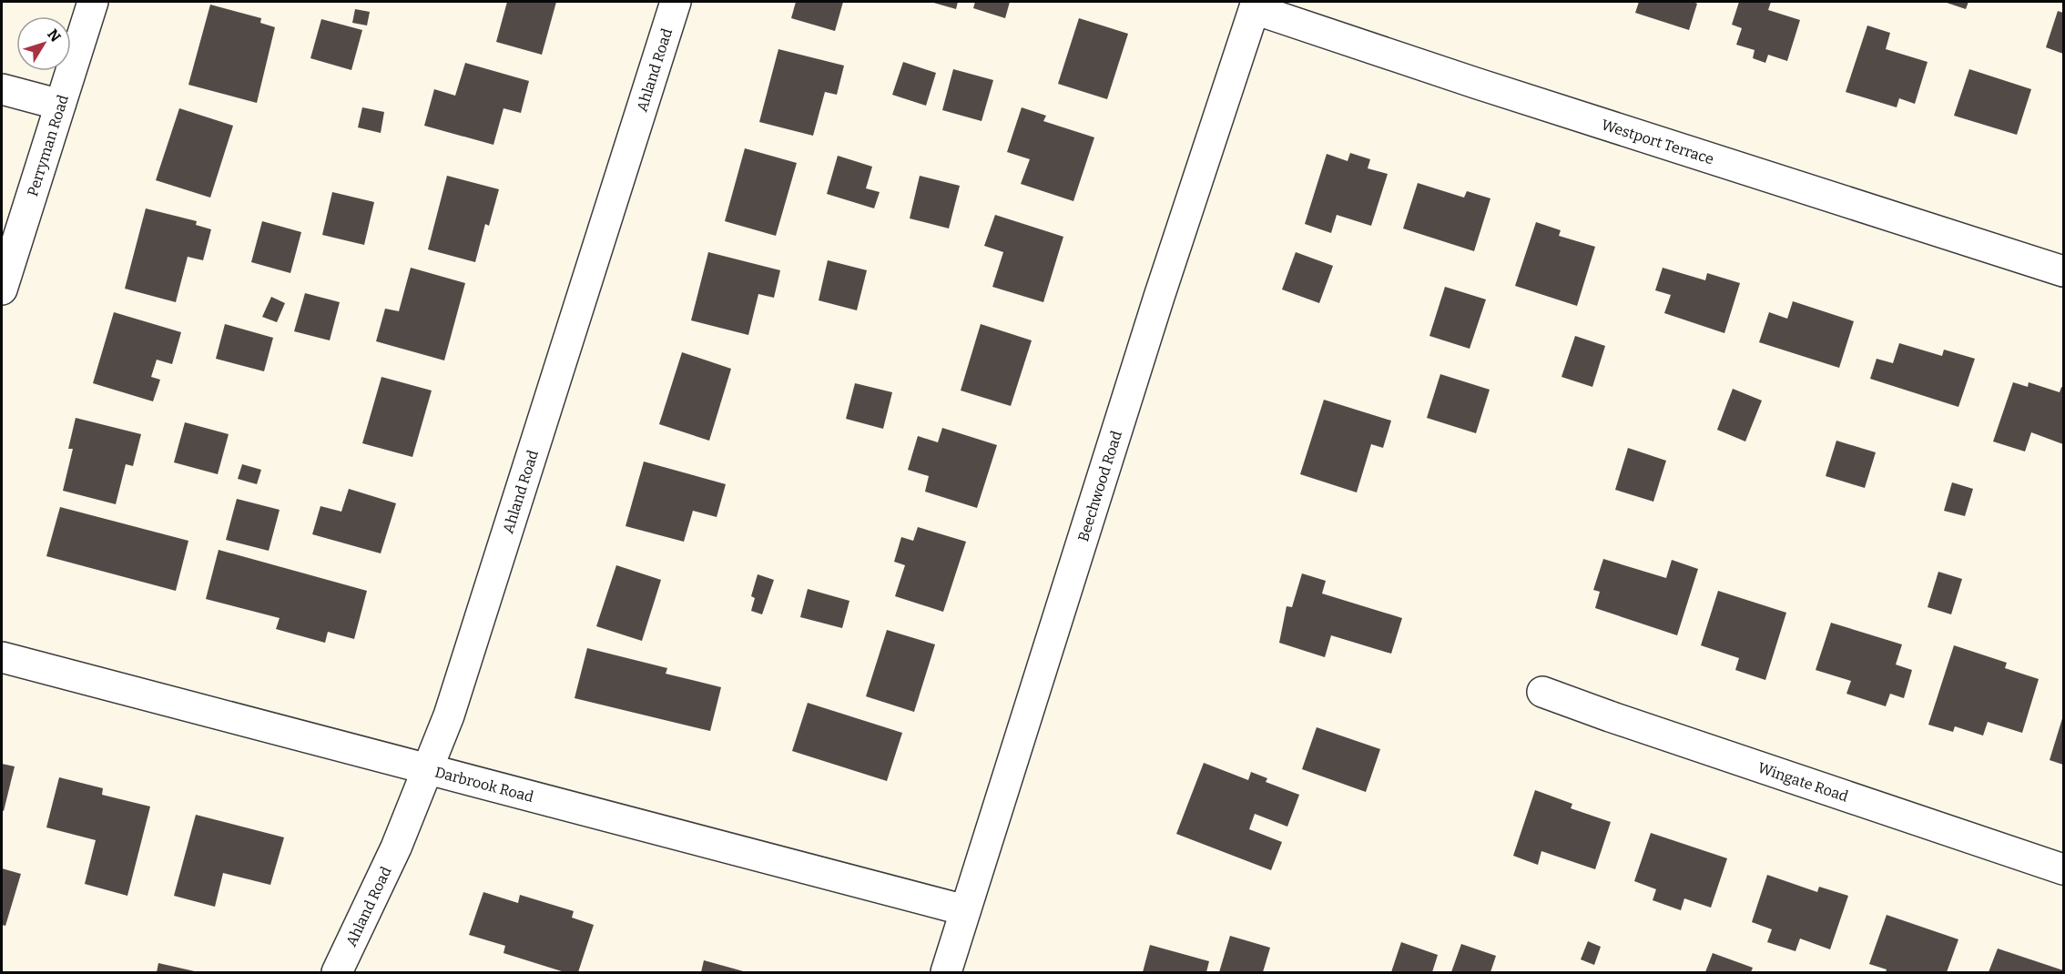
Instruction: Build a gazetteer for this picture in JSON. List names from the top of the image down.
{
  "streets": {
    "street": [
      "Ahland Road",
      "Westport Terrace",
      "Perryman Road",
      "Beechwood Road",
      "Wingate Road",
      "Darbrook Road"
    ]
  },
  "crossings": [
    ["Ahland Road", "Darbrook Road"],
    ["Westport Terrace", "Beechwood Road"],
    ["Beechwood Road", "Darbrook Road"]
  ],
  "north": "top right"
}
